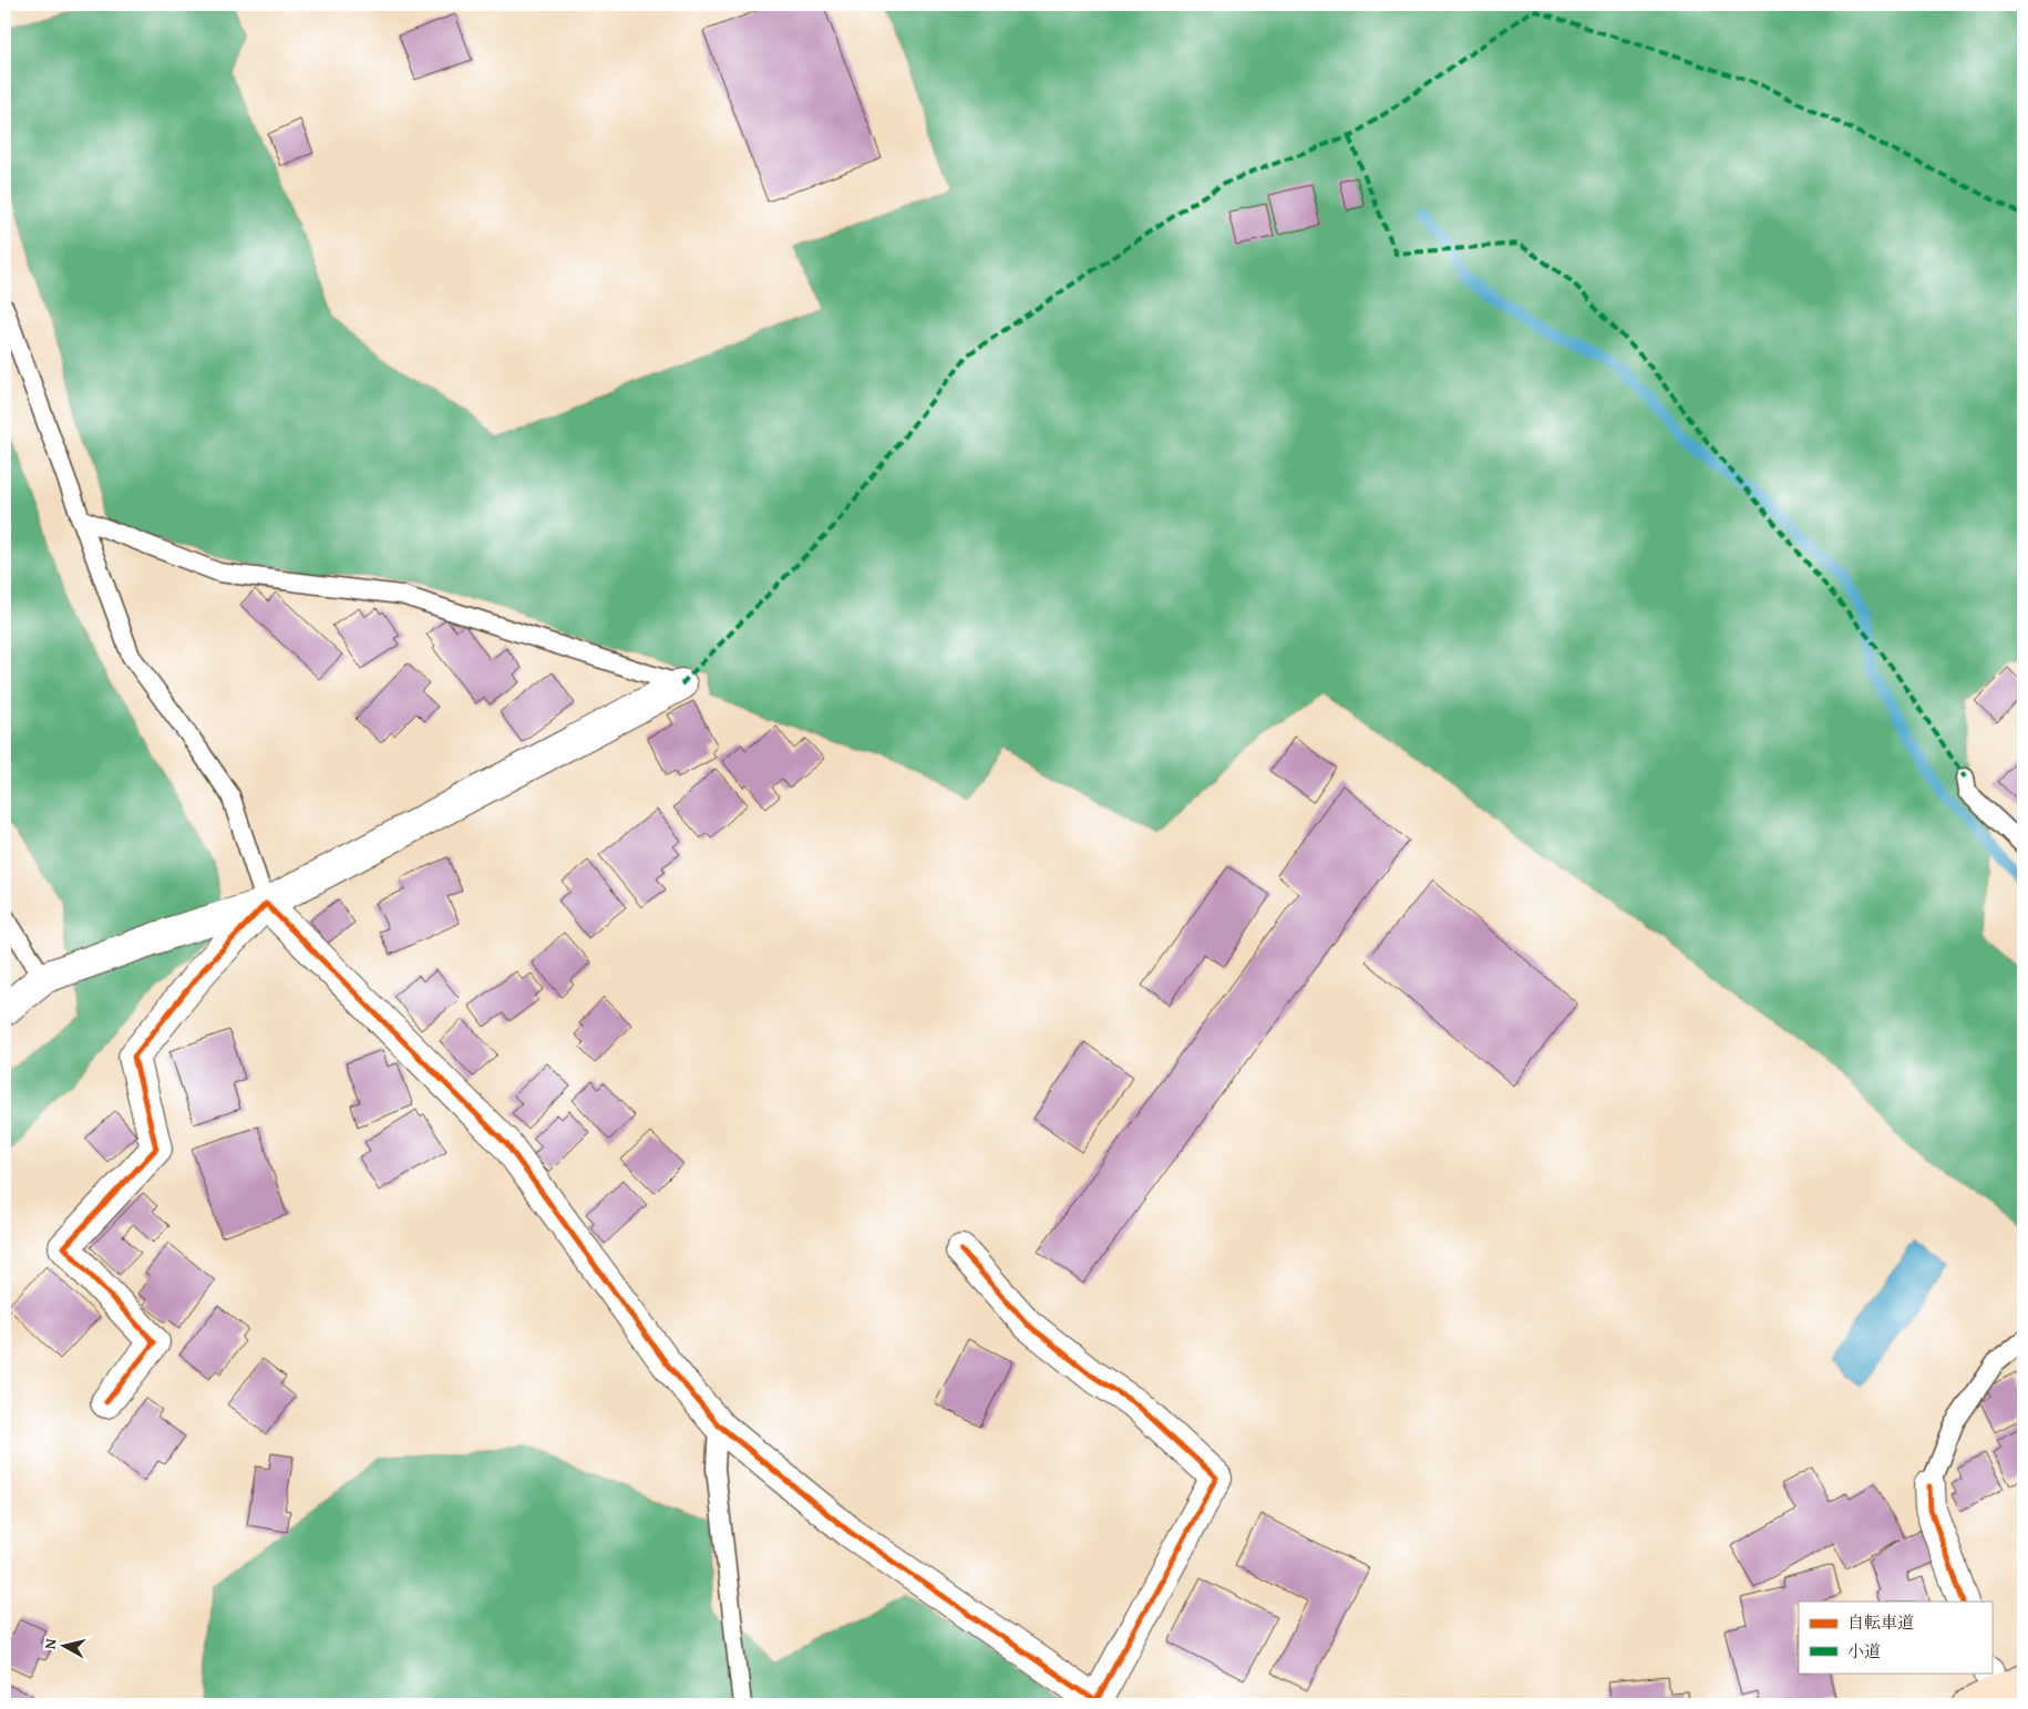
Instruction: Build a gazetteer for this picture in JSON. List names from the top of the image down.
{
  "legend": ["自転車道", "小道"],
  "north": "left"
}
